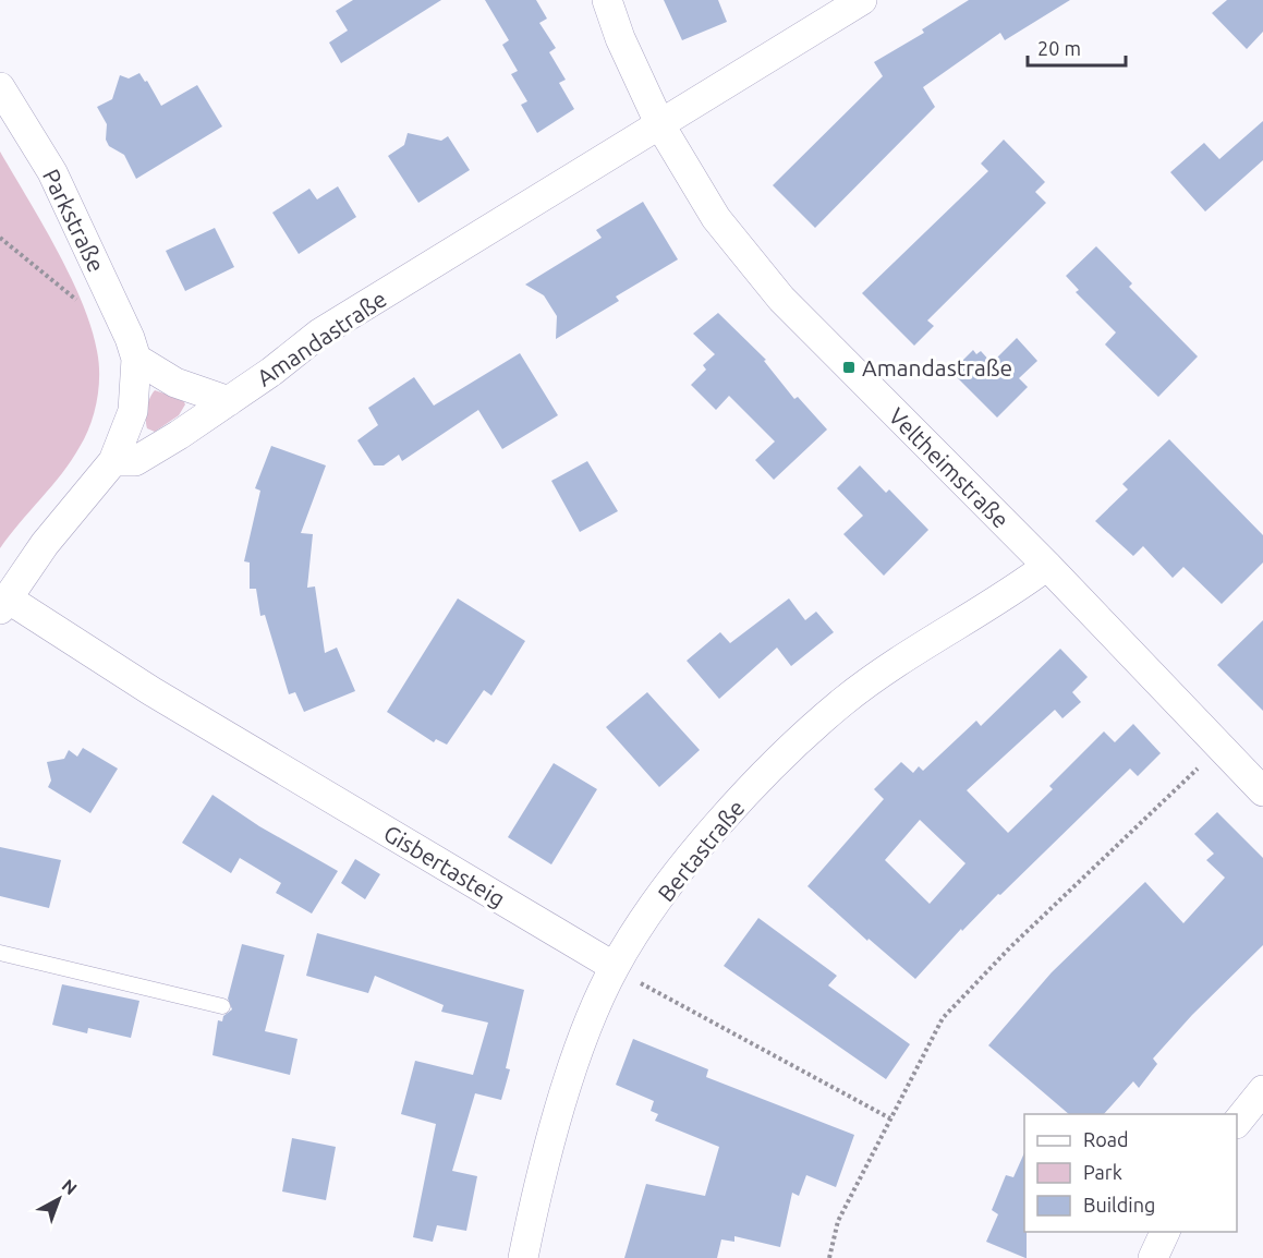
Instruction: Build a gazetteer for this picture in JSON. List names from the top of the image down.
{
  "streets": {
    "street": [
      "Parkstraße",
      "Amandastraße",
      "Veltheimstraße",
      "Bertastraße",
      "Gisbertasteig"
    ]
  },
  "crossings": [
    ["Parkstraße", "Amandastraße"],
    ["Parkstraße", "Gisbertasteig"],
    ["Amandastraße", "Veltheimstraße"],
    ["Veltheimstraße", "Bertastraße"],
    ["Bertastraße", "Gisbertasteig"]
  ],
  "places": {
    "transit": ["Amandastraße"]
  },
  "legend": ["Road", "Park", "Building"],
  "scale_bar": "20 m",
  "north": "top right"
}
